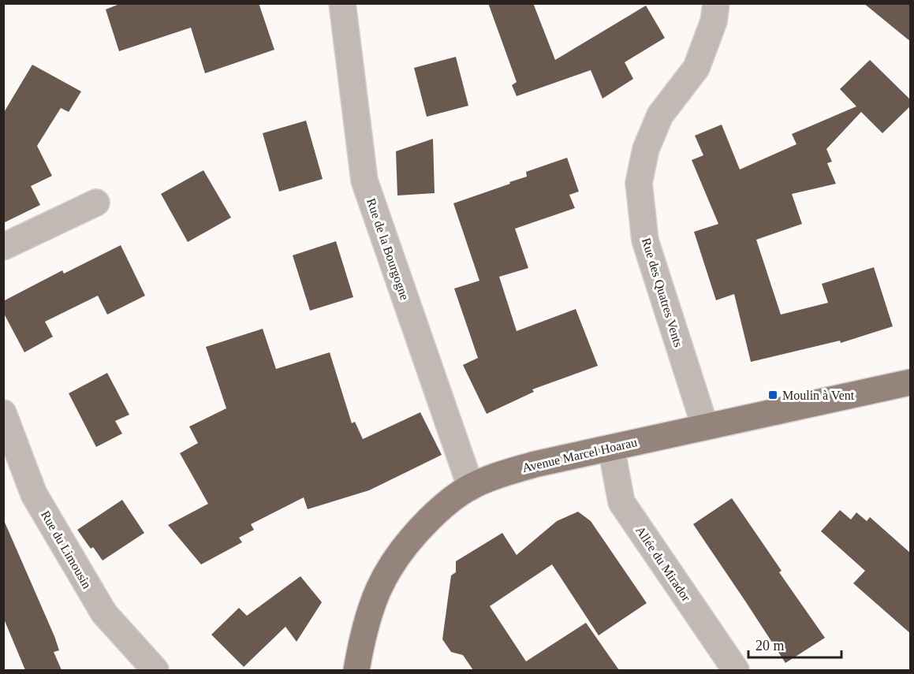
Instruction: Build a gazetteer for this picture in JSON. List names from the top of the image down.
{
  "streets": {
    "main road": ["Avenue Marcel Hoarau"],
    "street": [
      "Rue de la Bourgogne",
      "Rue des Quatres Vents",
      "Rue du Limousin",
      "Allée du Mirador"
    ]
  },
  "crossings": [
    ["Rue de la Bourgogne", "Avenue Marcel Hoarau"],
    ["Rue des Quatres Vents", "Avenue Marcel Hoarau"],
    ["Avenue Marcel Hoarau", "Allée du Mirador"]
  ],
  "places": {
    "transit": ["Moulin à Vent"]
  },
  "scale_bar": "20 m"
}
